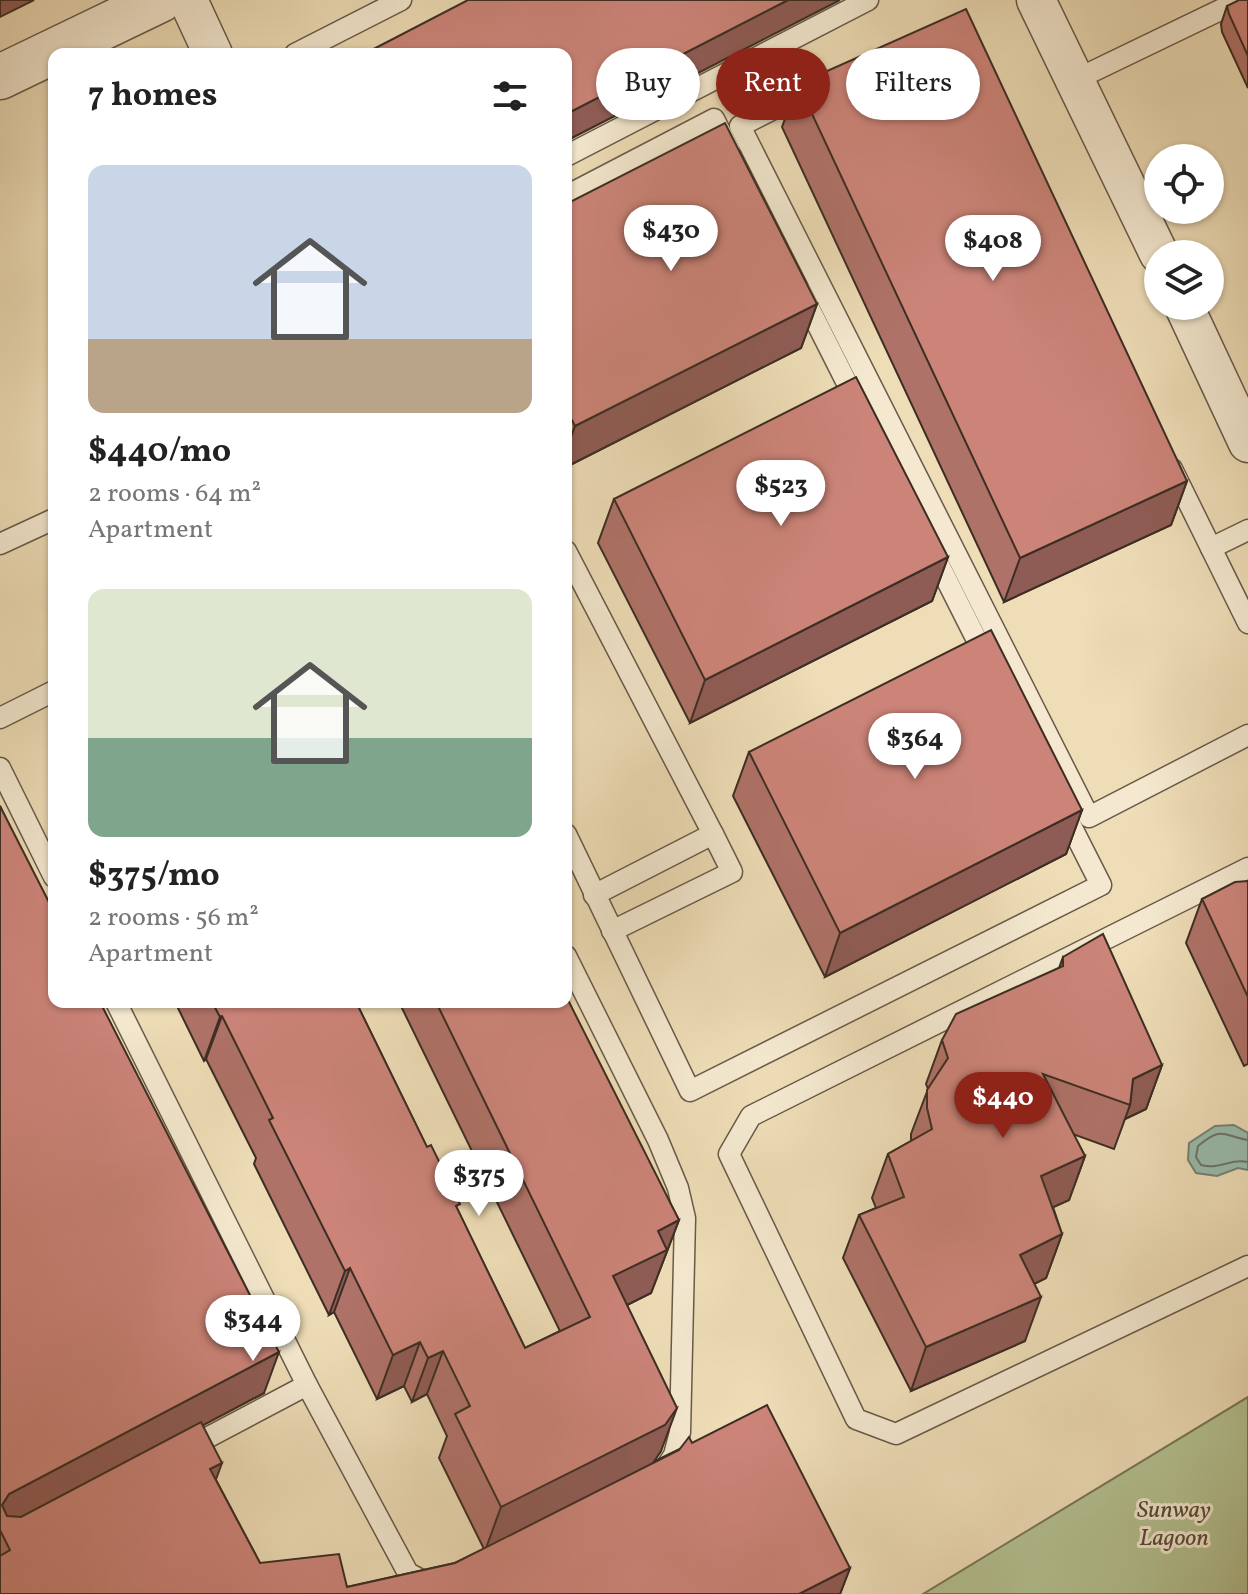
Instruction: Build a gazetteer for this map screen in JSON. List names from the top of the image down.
{
  "parks": ["Sunway Lagoon"],
  "page": {
    "chip": ["Buy", "Rent", "Filters"],
    "heading": "7 homes",
    "list": [
      {
        "name": "$440/mo",
        "note": "2 rooms · 64 m² · Apartment"
      },
      {
        "name": "$375/mo",
        "note": "2 rooms · 56 m² · Apartment"
      }
    ],
    "price": [
      "$430",
      "$408",
      "$523",
      "$364",
      "$440",
      "$375",
      "$344"
    ]
  }
}
